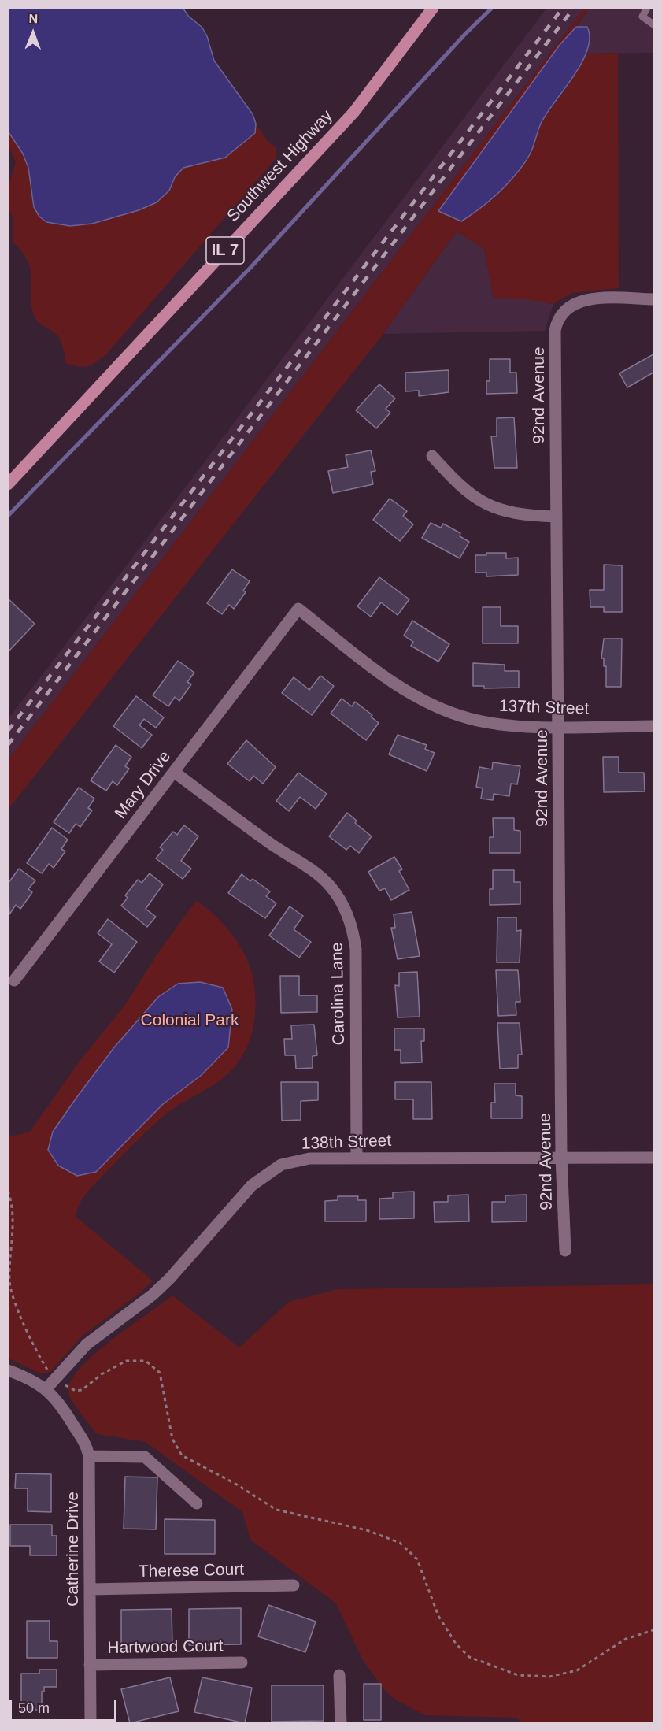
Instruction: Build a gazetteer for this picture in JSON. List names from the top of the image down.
{
  "streets": {
    "main road": ["Southwest Highway", "IL 7"],
    "street": [
      "92nd Avenue",
      "137th Street",
      "Mary Drive",
      "Carolina Lane",
      "138th Street",
      "Catherine Drive",
      "Therese Court",
      "Hartwood Court"
    ]
  },
  "crossings": [
    ["92nd Avenue", "137th Street"],
    ["92nd Avenue", "138th Street"],
    ["137th Street", "Mary Drive"],
    ["Mary Drive", "Carolina Lane"],
    ["Carolina Lane", "138th Street"],
    ["138th Street", "Catherine Drive"],
    ["Catherine Drive", "Therese Court"],
    ["Catherine Drive", "Hartwood Court"]
  ],
  "parks": ["Colonial Park"],
  "scale_bar": "50 m",
  "north": "top"
}
